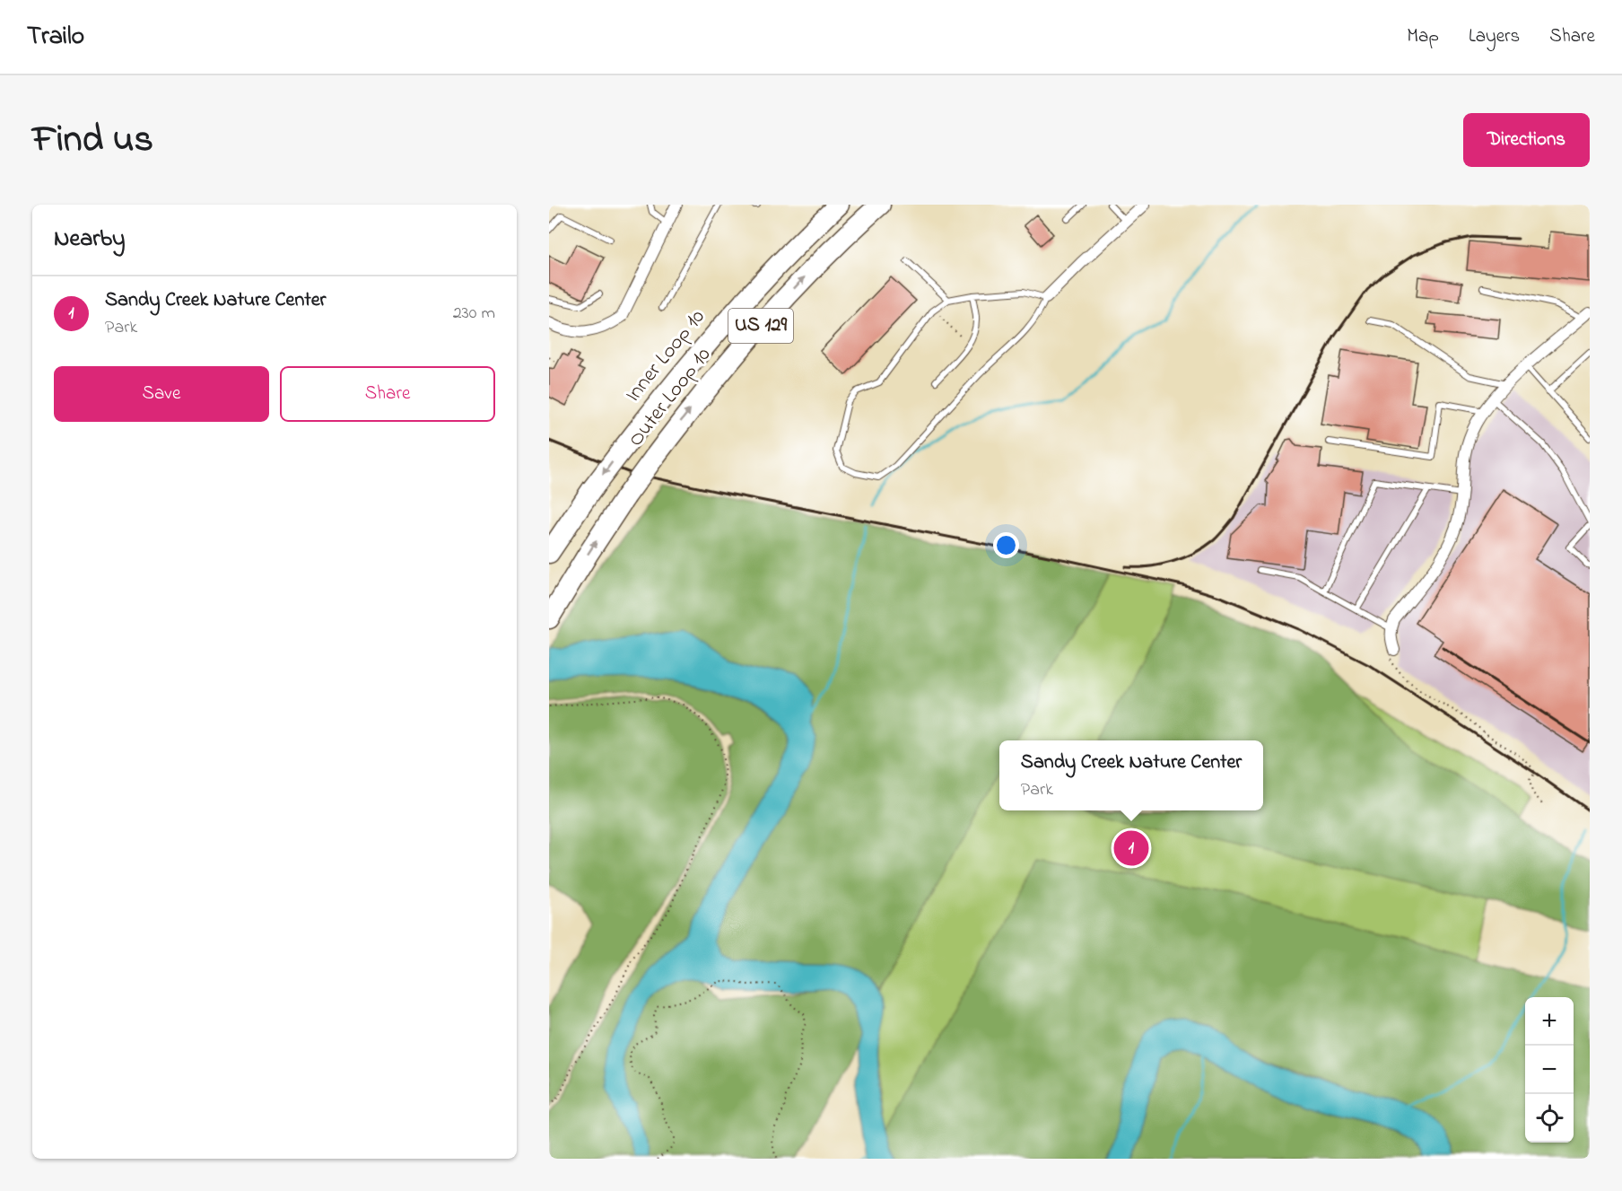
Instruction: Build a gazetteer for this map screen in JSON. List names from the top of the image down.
{
  "streets": {
    "highway": ["US 129", "Inner Loop 10", "Outer Loop 10"]
  },
  "one_way": ["Inner Loop 10", "Outer Loop 10"],
  "page": {
    "header": "Trailo",
    "nav": ["Map", "Layers", "Share"],
    "title": "Find us",
    "buttons": [
      "Directions",
      ["Save", "Share"]
    ],
    "heading": "Nearby",
    "list": [
      {
        "mark": "1",
        "name": "Sandy Creek Nature Center",
        "note": "Park",
        "value": "230 m"
      }
    ],
    "popup": ["Sandy Creek Nature Center", "Park"],
    "pins": "1",
    "map_buttons": ["+", "−"]
  }
}
